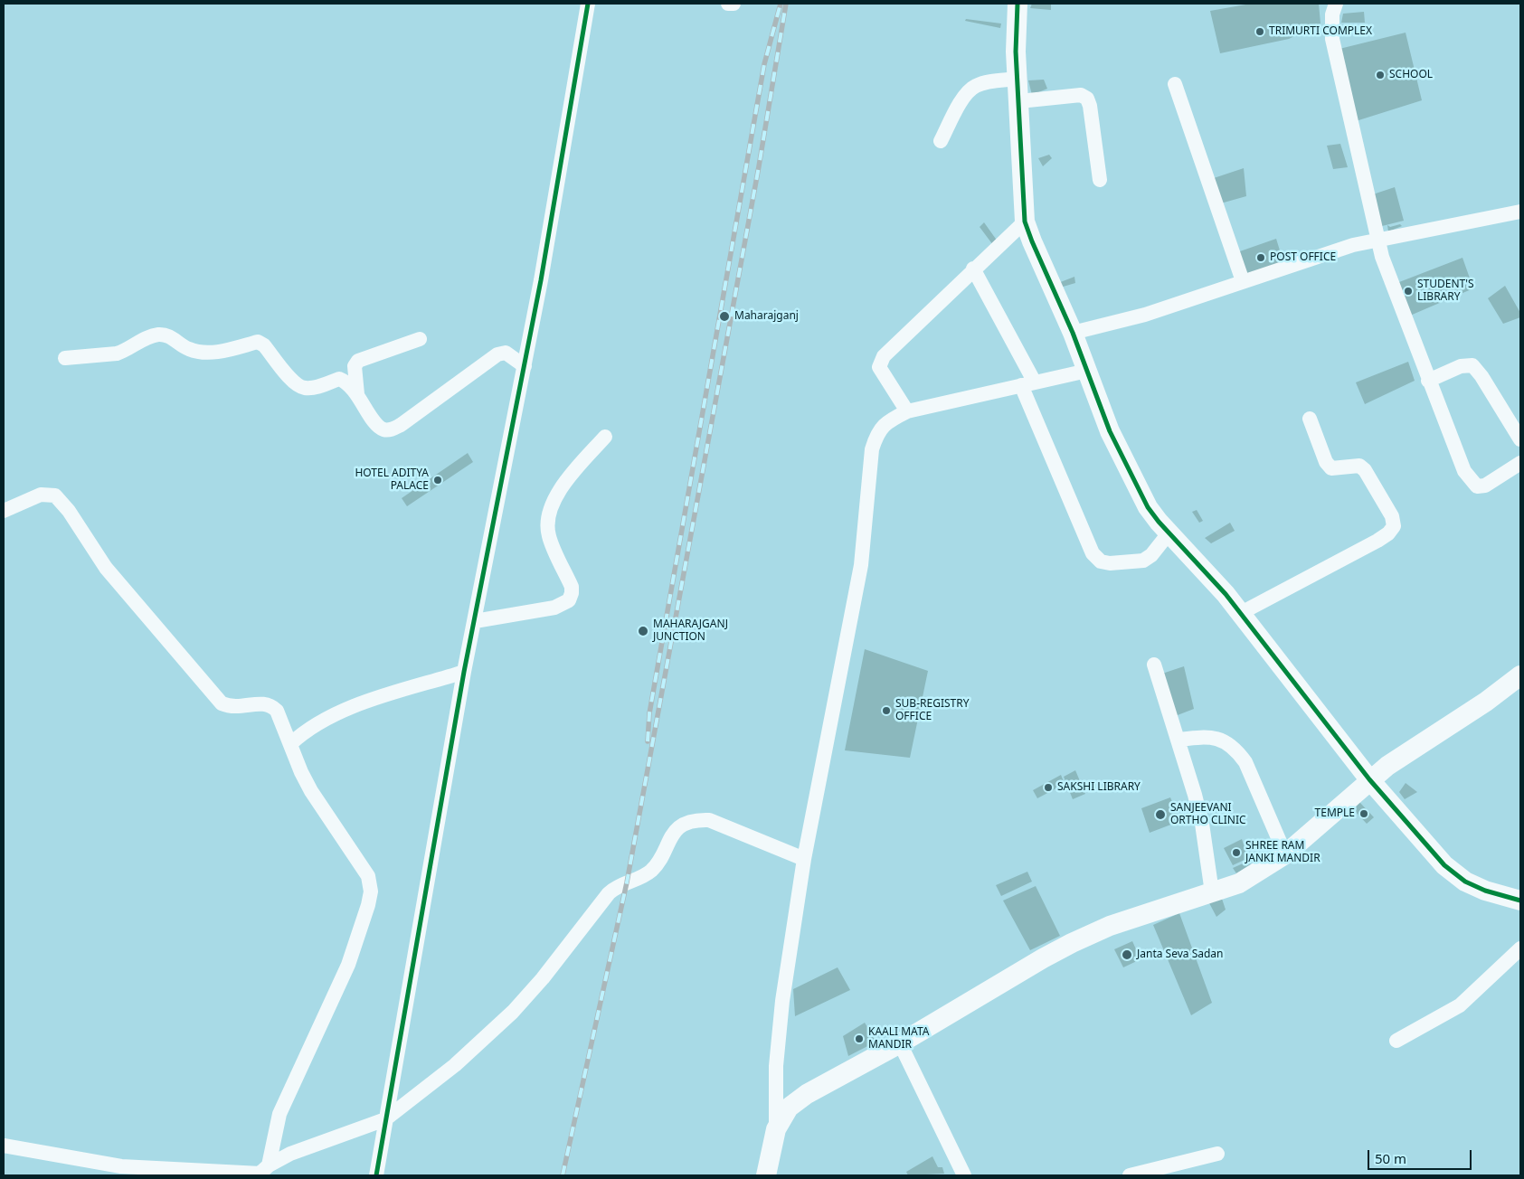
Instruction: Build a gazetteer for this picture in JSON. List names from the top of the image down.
{
  "places": [
    "TRIMURTI COMPLEX",
    "SCHOOL",
    "POST OFFICE",
    "STUDENT'S LIBRARY",
    "Maharajganj",
    "HOTEL ADITYA PALACE",
    "MAHARAJGANJ JUNCTION",
    "SUB-REGISTRY OFFICE",
    "SAKSHI LIBRARY",
    "TEMPLE",
    "SANJEEVANI ORTHO CLINIC",
    "SHREE RAM JANKI MANDIR",
    "Janta Seva Sadan",
    "KAALI MATA MANDIR"
  ],
  "scale_bar": "50 m"
}
